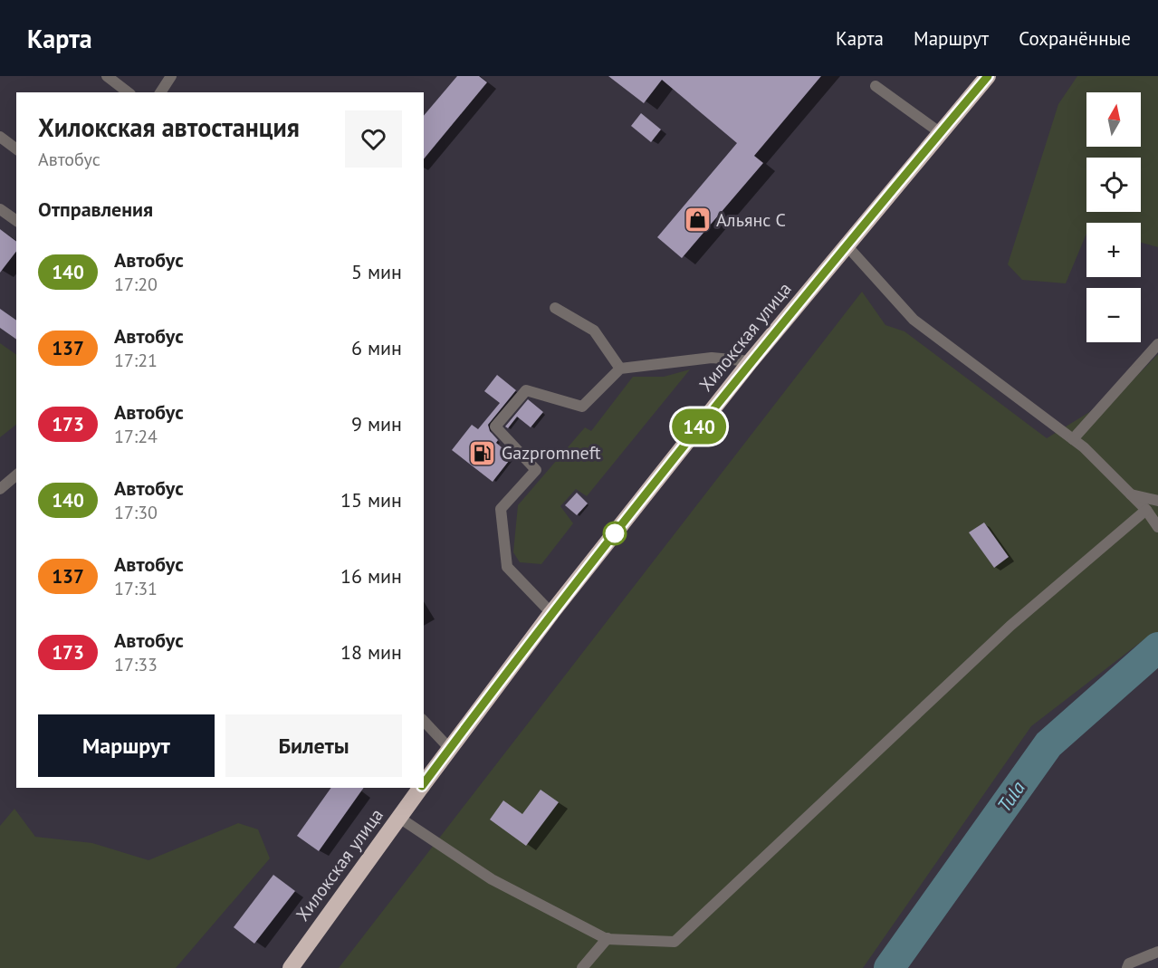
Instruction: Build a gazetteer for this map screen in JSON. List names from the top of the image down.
{
  "streets": {
    "highway": ["Хилокская улица"]
  },
  "water": ["Tula"],
  "places": {
    "shop": ["Альянс С"],
    "fuel station": ["Gazpromneft"]
  },
  "lines": ["bus line 140"],
  "north": "top",
  "page": {
    "header": "Карта",
    "nav": ["Карта", "Маршрут", "Сохранённые"],
    "on_map": "140",
    "map_buttons": ["+", "−"],
    "heading": [
      ["Хилокская автостанция", "Автобус"],
      "Отправления"
    ],
    "list": [
      {
        "mark": "140",
        "name": "Автобус",
        "note": "17:20",
        "value": "5 мин"
      },
      {
        "mark": "137",
        "name": "Автобус",
        "note": "17:21",
        "value": "6 мин"
      },
      {
        "mark": "173",
        "name": "Автобус",
        "note": "17:24",
        "value": "9 мин"
      },
      {
        "mark": "140",
        "name": "Автобус",
        "note": "17:30",
        "value": "15 мин"
      },
      {
        "mark": "137",
        "name": "Автобус",
        "note": "17:31",
        "value": "16 мин"
      },
      {
        "mark": "173",
        "name": "Автобус",
        "note": "17:33",
        "value": "18 мин"
      }
    ],
    "buttons": ["Маршрут", "Билеты"]
  }
}
